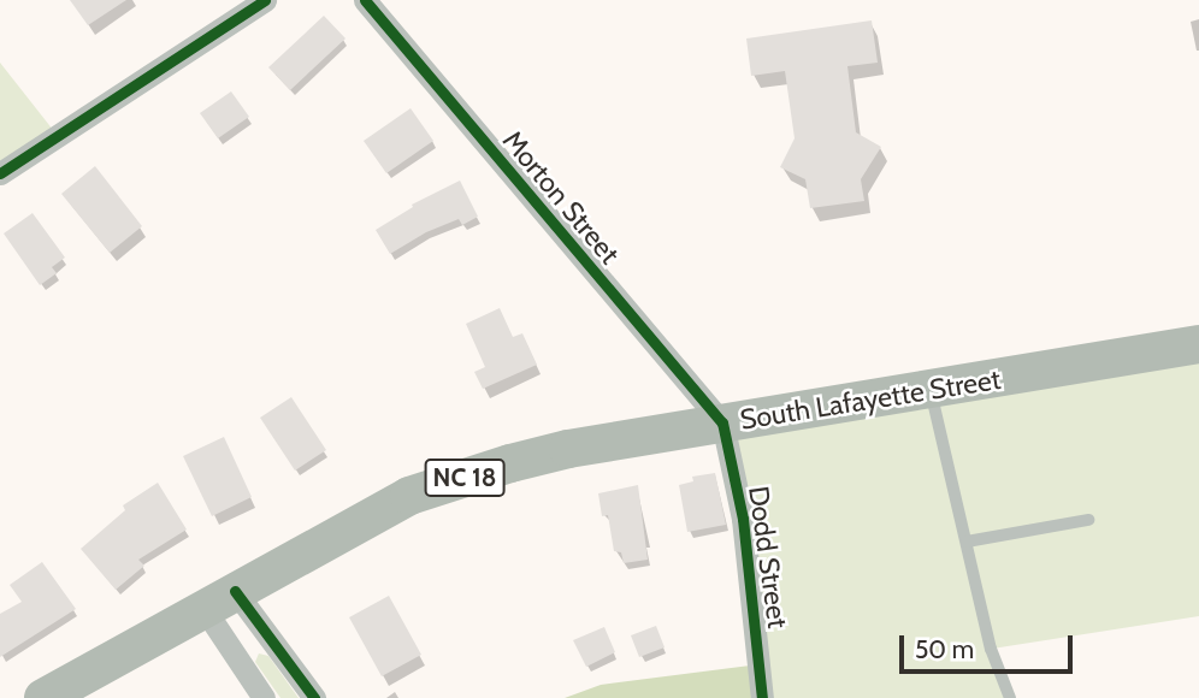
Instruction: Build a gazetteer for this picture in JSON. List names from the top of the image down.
{
  "streets": {
    "main road": ["South Lafayette Street", "NC 18"],
    "street": ["Morton Street", "Dodd Street"]
  },
  "crossings": [
    ["Morton Street", "South Lafayette Street"],
    ["Morton Street", "Dodd Street"],
    ["South Lafayette Street", "Dodd Street"]
  ],
  "scale_bar": "50 m"
}
